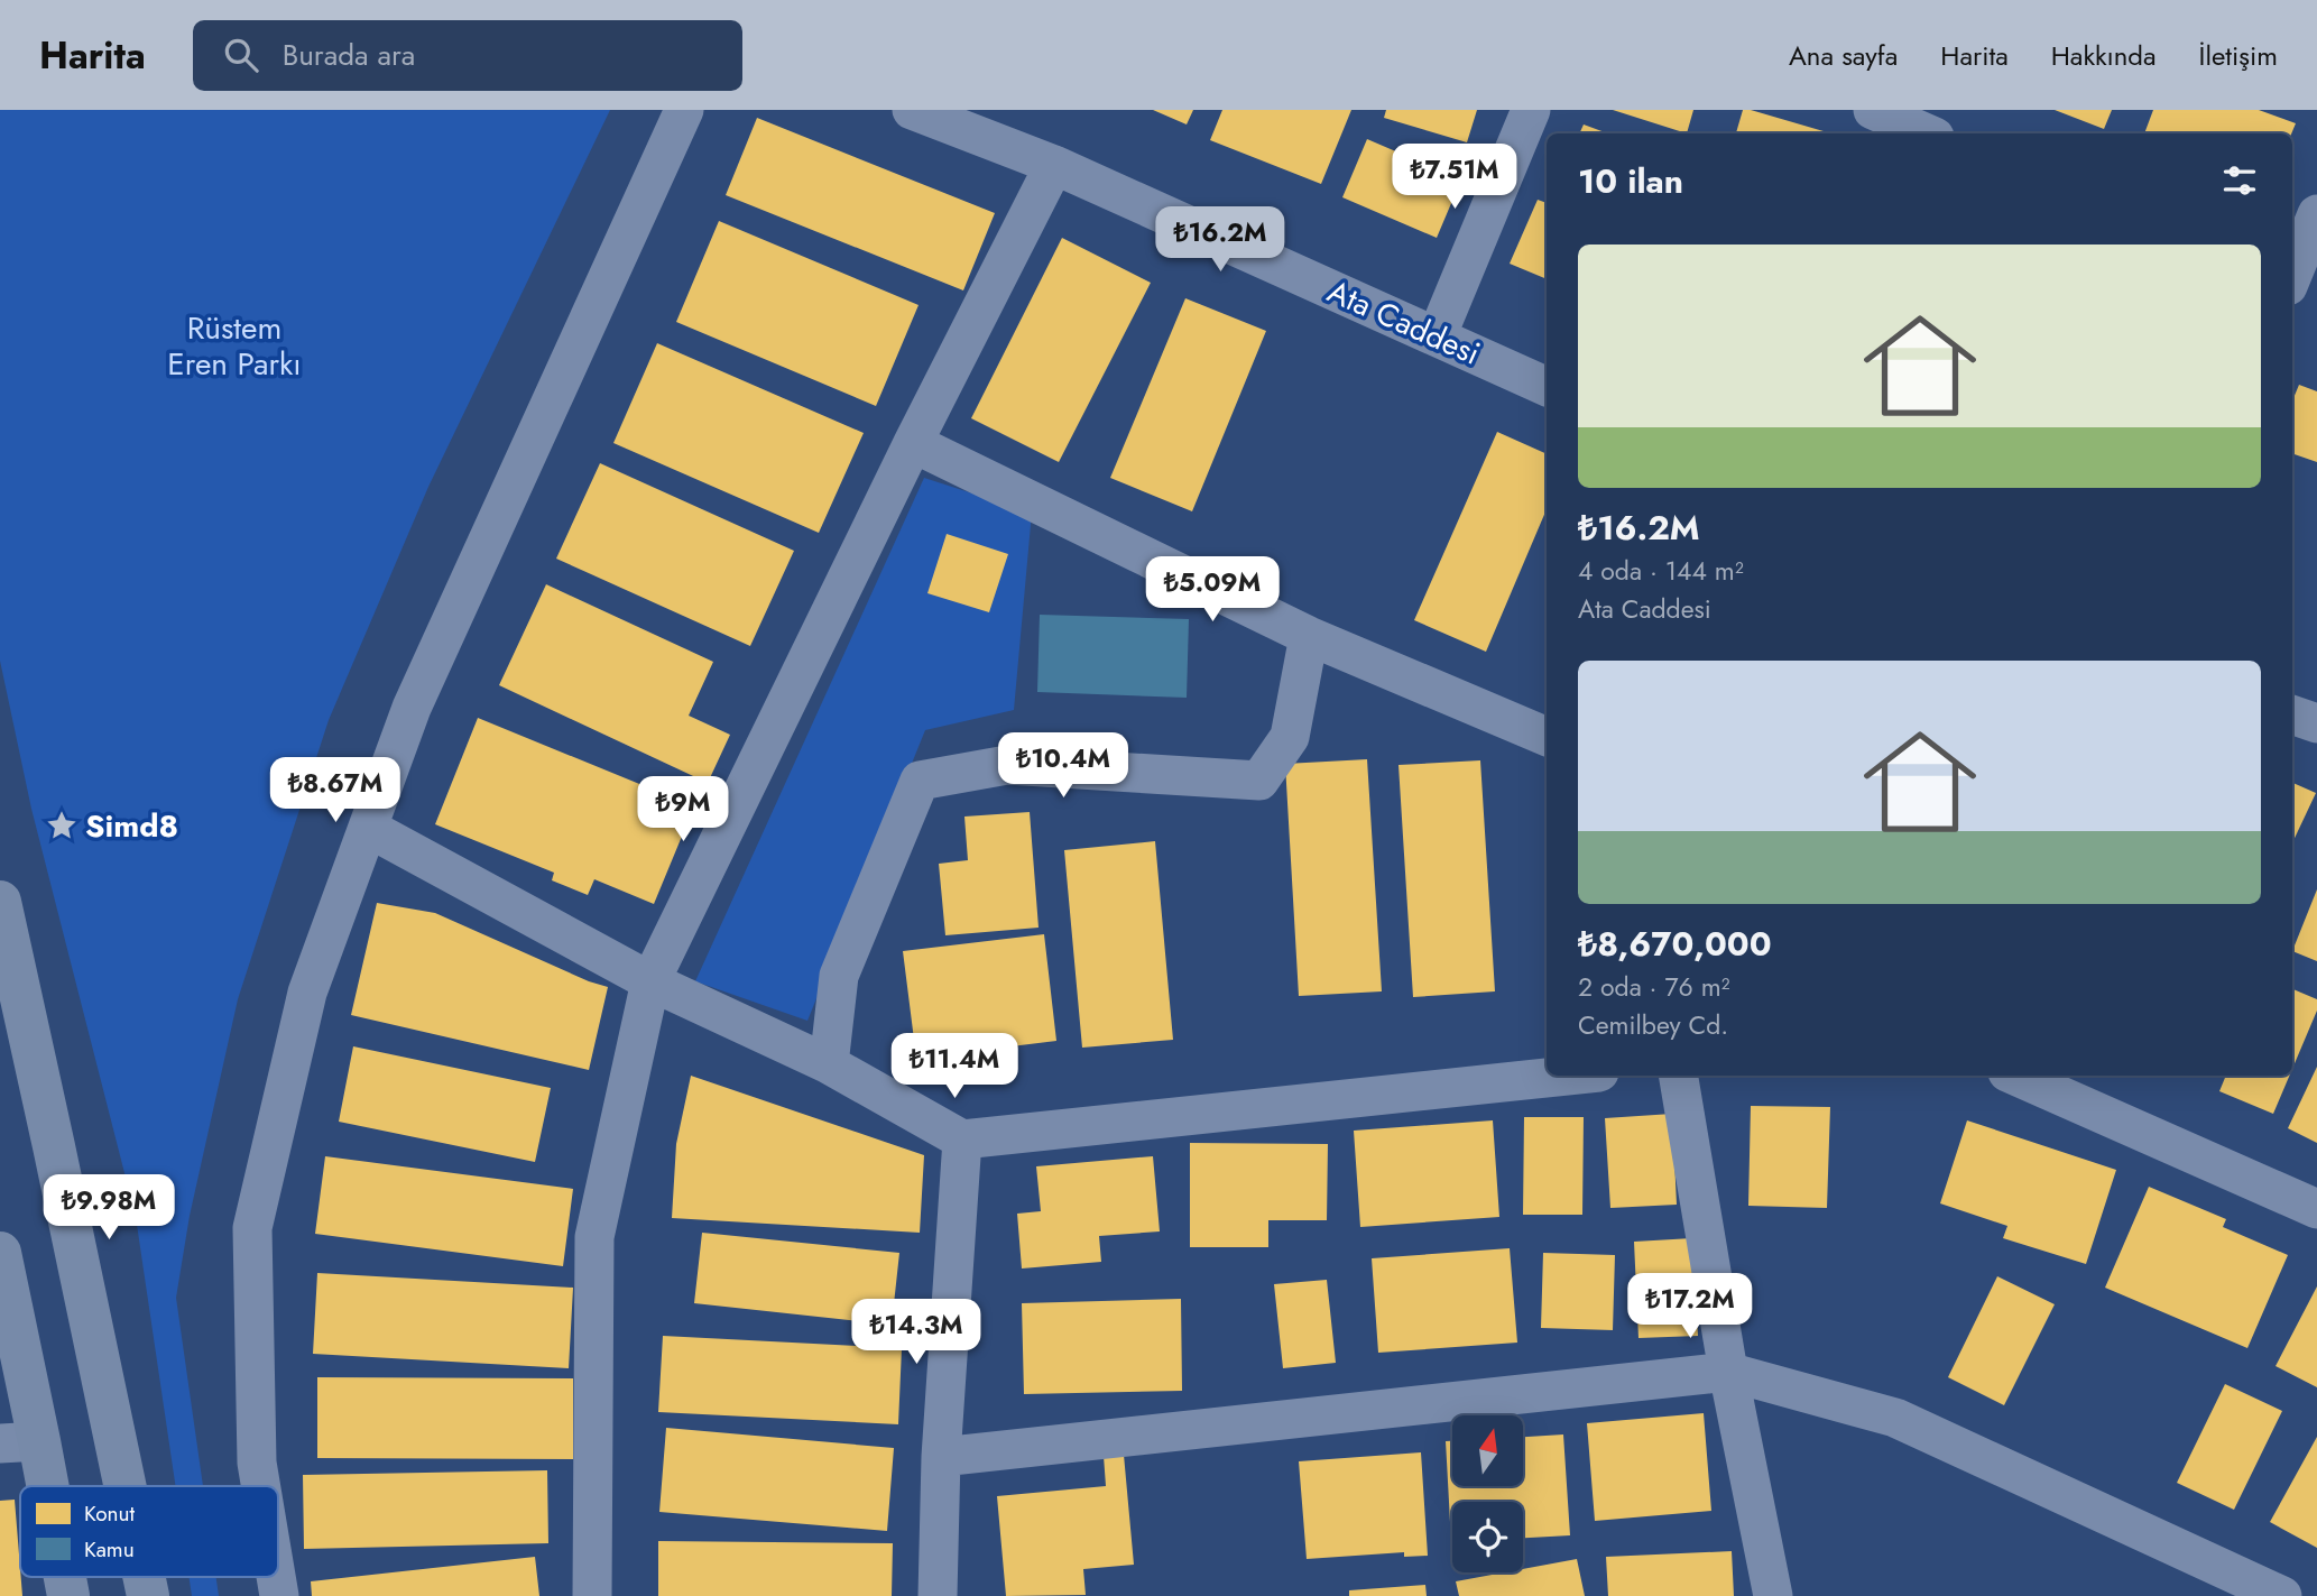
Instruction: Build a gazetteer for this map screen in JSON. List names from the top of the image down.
{
  "streets": {
    "street": ["Ata Caddesi"]
  },
  "parks": ["Rüstem Eren Parkı"],
  "places": {
    "place": ["Simd8"]
  },
  "legend": ["Konut", "Kamu"],
  "north": "top",
  "page": {
    "header": "Harita",
    "search": "Burada ara",
    "nav": [
      "Ana sayfa",
      "Harita",
      "Hakkında",
      "İletişim"
    ],
    "heading": "10 ilan",
    "price": [
      "₺7.51M",
      "₺16.2M",
      "₺5.09M",
      "₺10.4M",
      "₺8.67M",
      "₺9M",
      "₺11.4M",
      "₺9.98M",
      "₺17.2M",
      "₺14.3M"
    ],
    "list": [
      {
        "name": "₺16.2M",
        "note": "4 oda · 144 m² · Ata Caddesi"
      },
      {
        "name": "₺8,670,000",
        "note": "2 oda · 76 m² · Cemilbey Cd."
      }
    ]
  }
}
